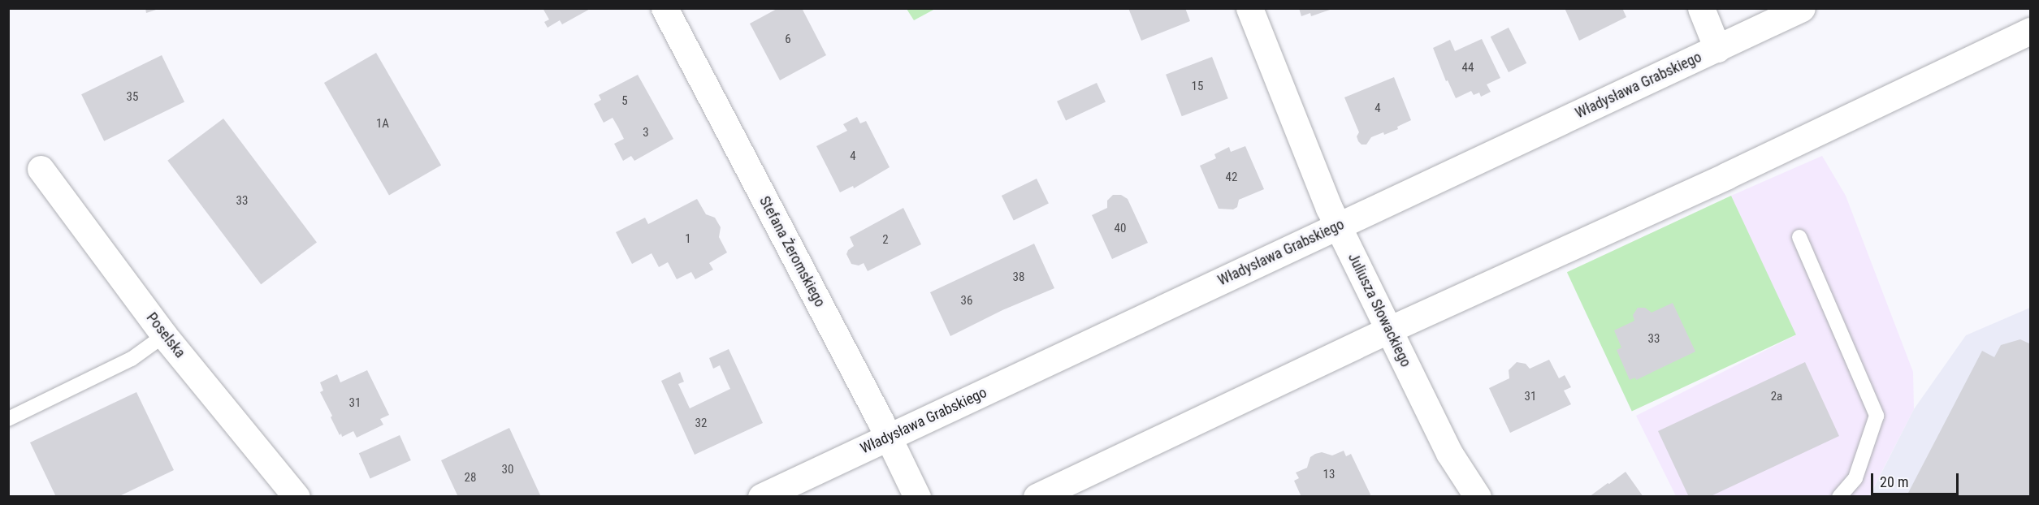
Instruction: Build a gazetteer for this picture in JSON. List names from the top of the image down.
{
  "streets": {
    "street": [
      "Władysława Grabskiego",
      "Stefana Żeromskiego",
      "Juliusza Słowackiego",
      "Poselska"
    ]
  },
  "crossings": [
    ["Władysława Grabskiego", "Stefana Żeromskiego"],
    ["Władysława Grabskiego", "Juliusza Słowackiego"]
  ],
  "house_numbers": [
    "6",
    "44",
    "15",
    "35",
    "5",
    "4",
    "1A",
    "3",
    "4",
    "42",
    "33",
    "40",
    "1",
    "2",
    "38",
    "36",
    "33",
    "31",
    "2a",
    "31",
    "32",
    "30",
    "13",
    "28"
  ],
  "scale_bar": "20 m"
}
